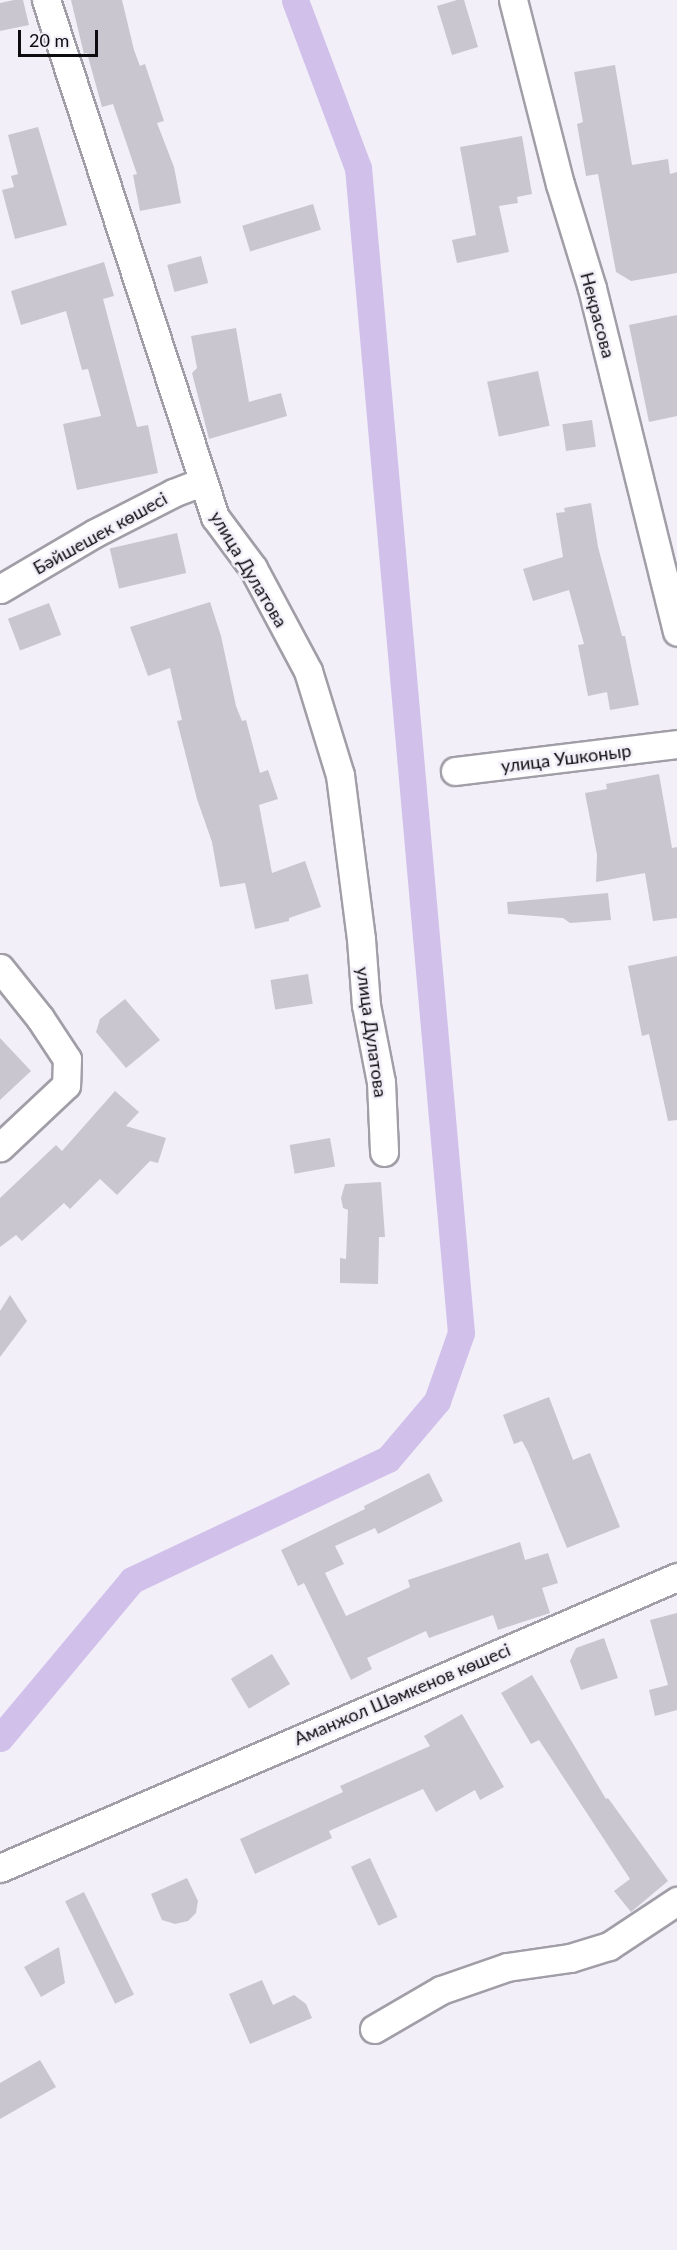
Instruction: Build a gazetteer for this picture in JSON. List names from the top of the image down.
{
  "streets": {
    "street": [
      "Некрасова",
      "Бәйшешек көшесі",
      "улица Дулатова",
      "улица Ушконыр",
      "Аманжол Шәмкенов көшесі"
    ]
  },
  "crossings": [
    ["Бәйшешек көшесі", "улица Дулатова"]
  ],
  "scale_bar": "20 m"
}
